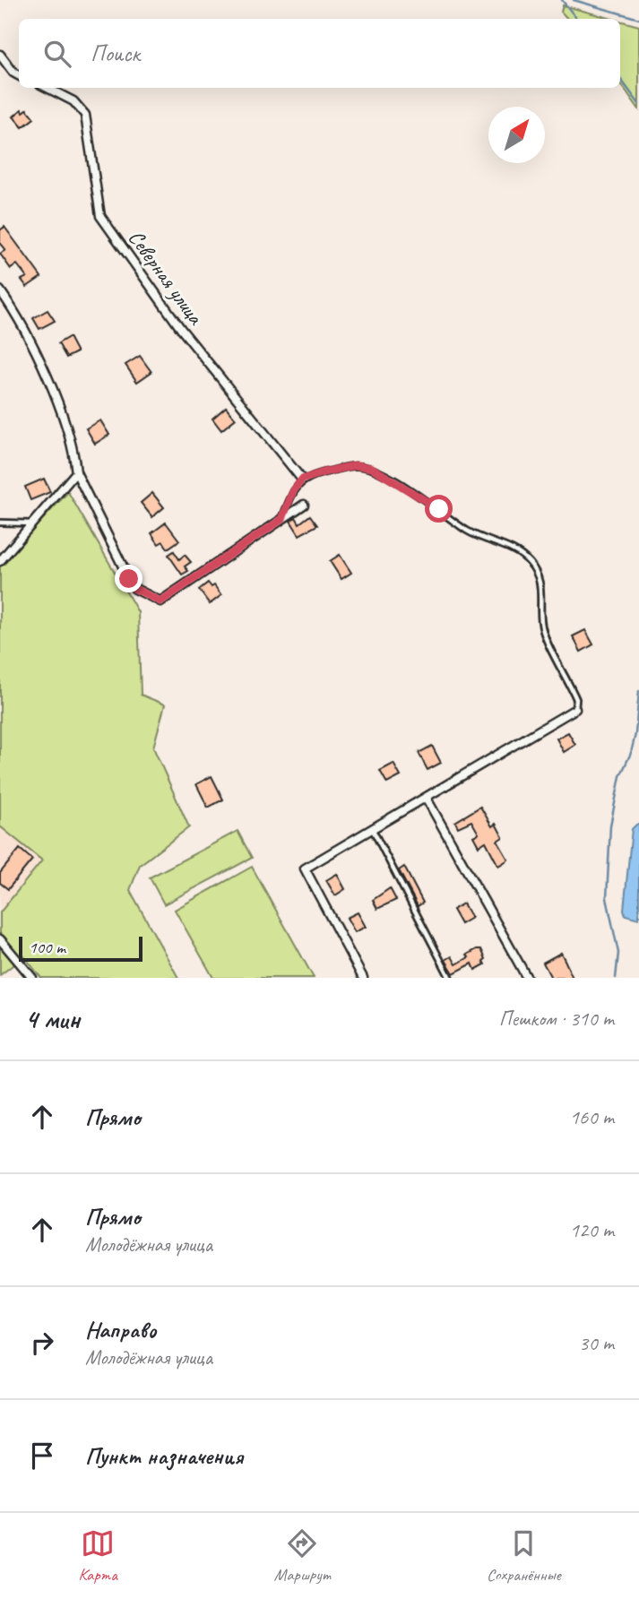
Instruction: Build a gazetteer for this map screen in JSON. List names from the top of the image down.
{
  "streets": {
    "street": ["Северная улица"]
  },
  "scale_bar": "100 m",
  "north": "top right",
  "page": {
    "search": "Поиск",
    "scale": "100 m",
    "heading": ["4 мин", "Пешком · 310 m"],
    "list": [
      ["Прямо", "160 m"],
      ["Прямо", "Молодёжная улица", "120 m"],
      ["Направо", "Молодёжная улица", "30 m"],
      "Пункт назначения"
    ],
    "nav": ["Карта", "Маршрут", "Сохранённые"]
  }
}
